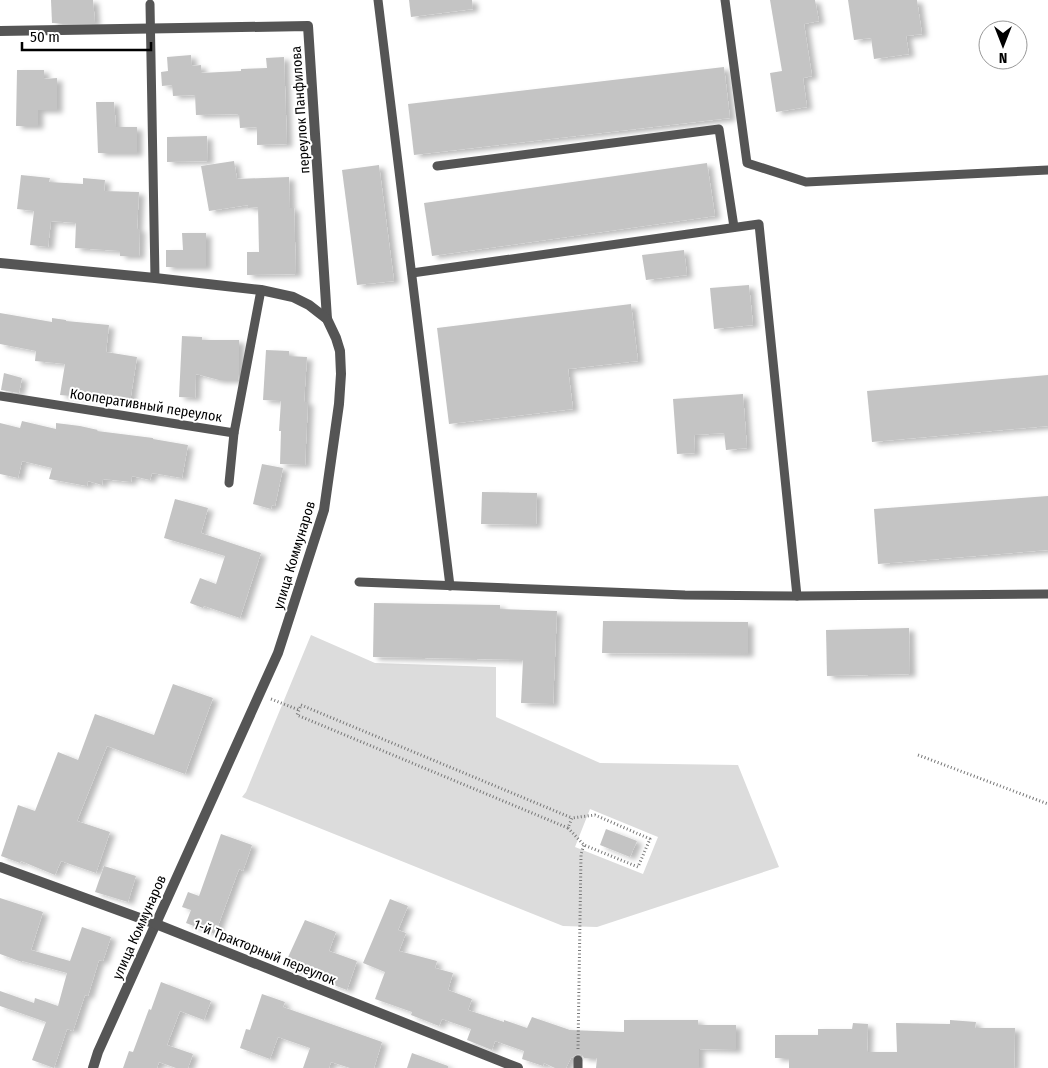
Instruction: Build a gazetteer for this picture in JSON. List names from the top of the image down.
{
  "streets": {
    "street": ["переулок Панфилова", "улица Коммунаров", "1-й Тракторный переулок"],
    "lane": ["Кооперативный переулок"]
  },
  "crossings": [
    ["переулок Панфилова", "улица Коммунаров"],
    ["Кооперативный переулок", "улица Коммунаров"],
    ["улица Коммунаров", "1-й Тракторный переулок"]
  ],
  "scale_bar": "50 m",
  "north": "bottom"
}
